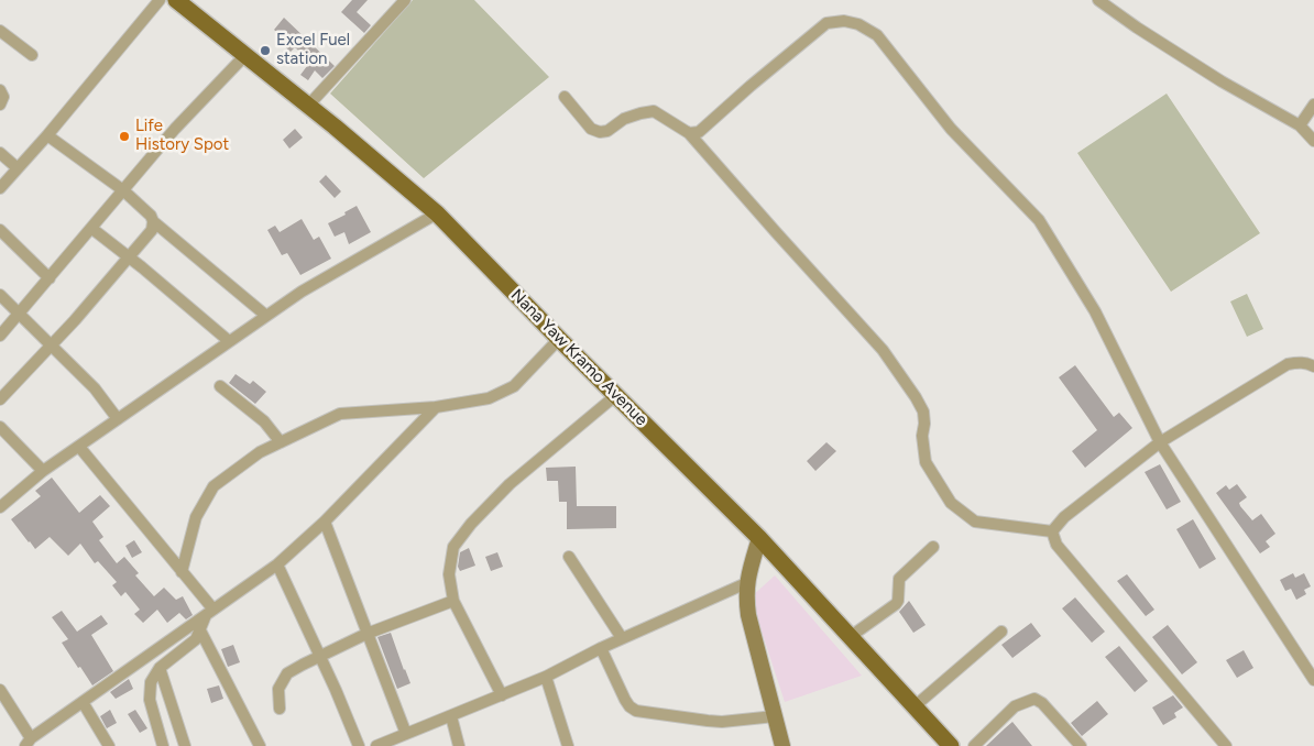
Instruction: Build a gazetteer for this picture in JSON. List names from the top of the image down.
{
  "streets": {
    "main road": ["Nana Yaw Kramo Avenue"]
  },
  "places": ["Excel Fuel station", "Life History Spot"]
}
